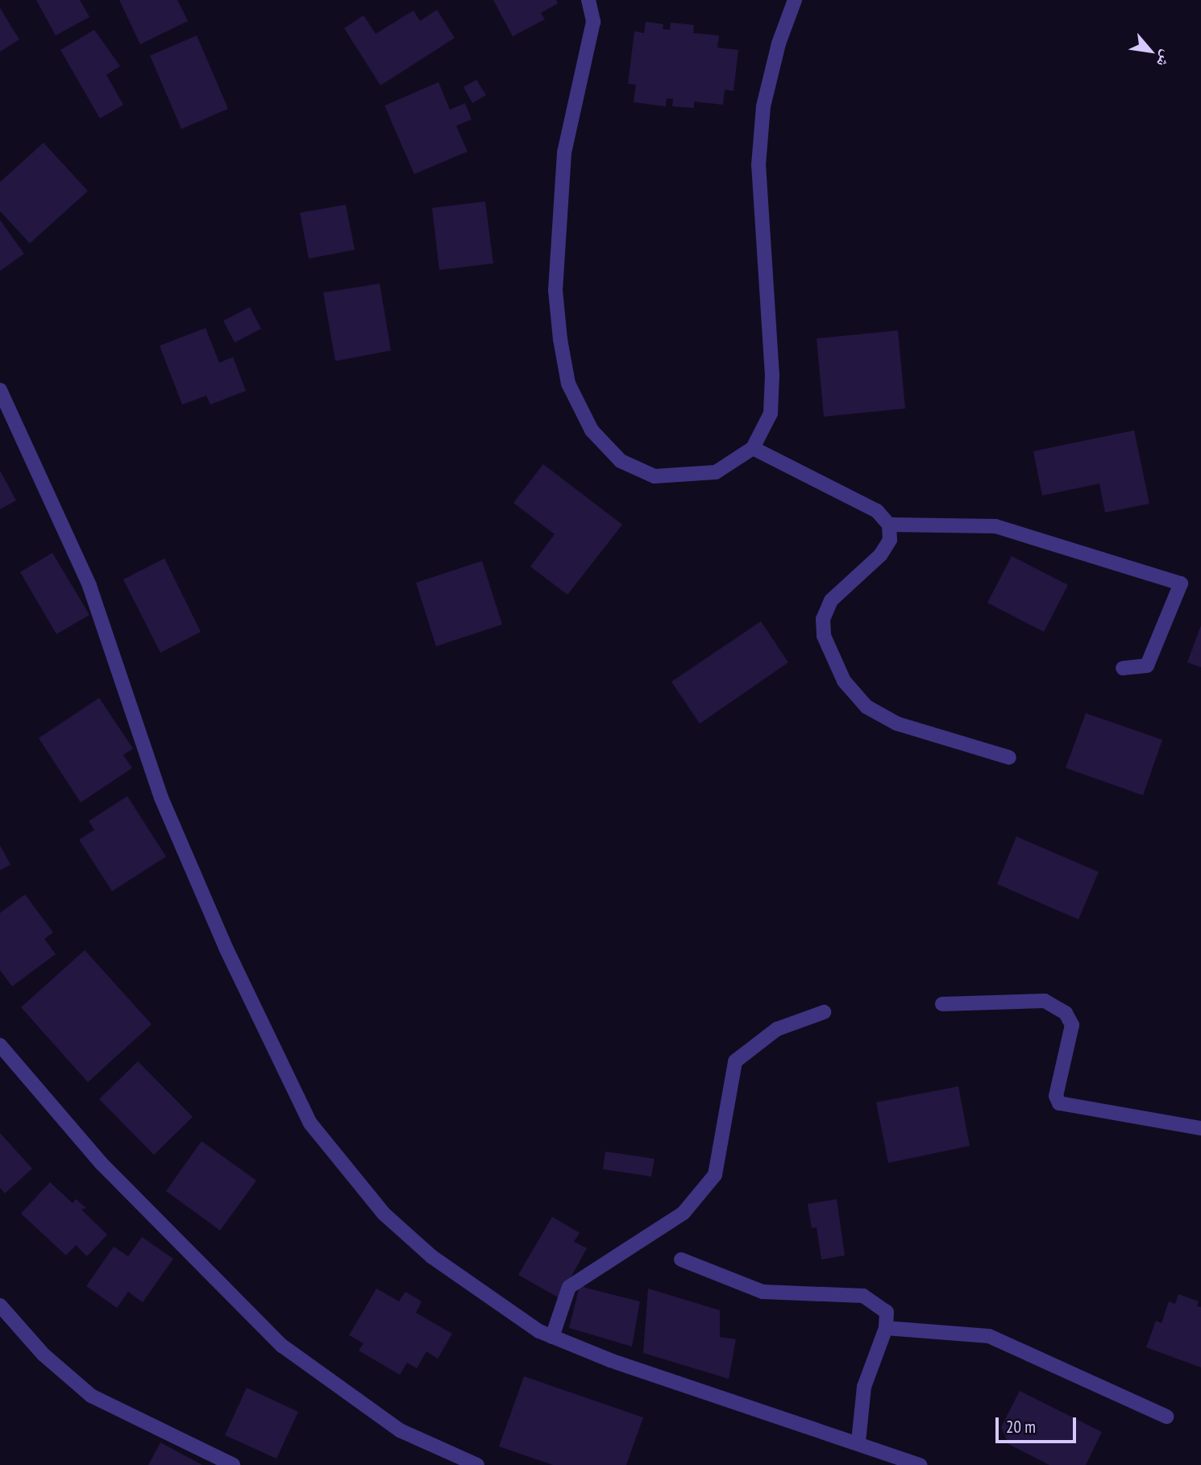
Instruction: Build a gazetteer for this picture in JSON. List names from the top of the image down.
{
  "scale_bar": "20 m",
  "north": "bottom right"
}
